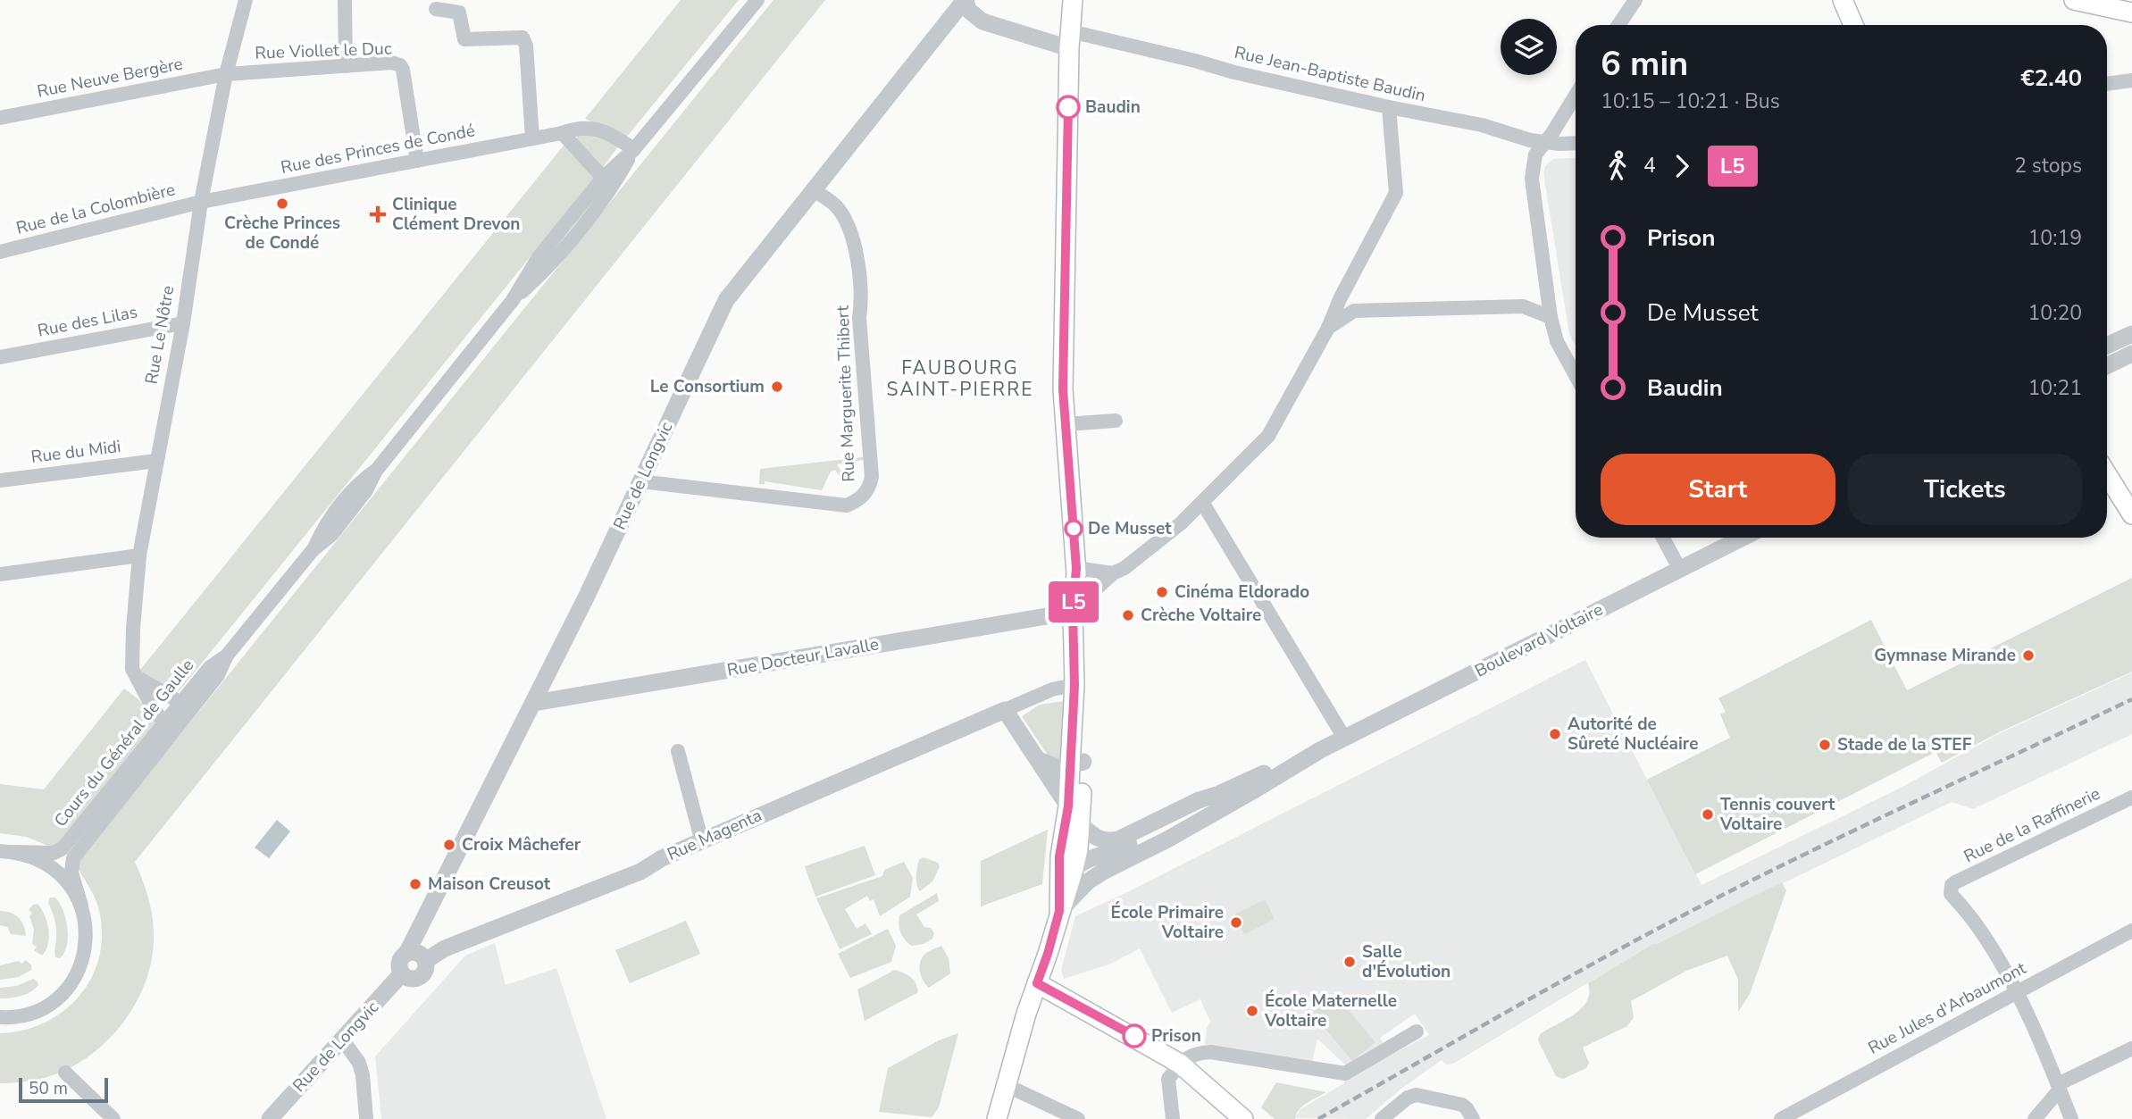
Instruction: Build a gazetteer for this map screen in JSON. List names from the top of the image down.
{
  "streets": {
    "street": [
      "Rue Viollet le Duc",
      "Rue Jean-Baptiste Baudin",
      "Rue Neuve Bergère",
      "Rue des Princes de Condé",
      "Rue de la Colombière",
      "Rue des Lilas",
      "Rue Le Nôtre",
      "Rue Marguerite Thibert",
      "Rue du Midi",
      "Rue de Longvic",
      "Boulevard Voltaire",
      "Rue Docteur Lavalle",
      "Cours du Général de Gaulle",
      "Rue de la Raffinerie",
      "Rue Magenta",
      "Rue Jules d'Arbaumont"
    ]
  },
  "crossings": [
    ["Rue Viollet le Duc", "Rue Neuve Bergère"],
    ["Rue Viollet le Duc", "Rue des Princes de Condé"],
    ["Rue Viollet le Duc", "Rue Le Nôtre"],
    ["Rue Neuve Bergère", "Rue Le Nôtre"],
    ["Rue des Princes de Condé", "Rue de la Colombière"],
    ["Rue des Princes de Condé", "Rue Le Nôtre"],
    ["Rue des Princes de Condé", "Cours du Général de Gaulle"],
    ["Rue de la Colombière", "Rue Le Nôtre"],
    ["Rue des Lilas", "Rue Le Nôtre"],
    ["Rue Le Nôtre", "Rue du Midi"],
    ["Rue Le Nôtre", "Cours du Général de Gaulle"],
    ["Rue Marguerite Thibert", "Rue de Longvic"],
    ["Rue de Longvic", "Rue Docteur Lavalle"],
    ["Rue de Longvic", "Rue Magenta"],
    ["Rue de la Raffinerie", "Rue Jules d'Arbaumont"]
  ],
  "districts": ["FAUBOURG SAINT-PIERRE"],
  "places": {
    "other": [
      "Baudin",
      "Crèche Princes de Condé",
      "Le Consortium",
      "De Musset",
      "Cinéma Eldorado",
      "Crèche Voltaire",
      "Gymnase Mirande",
      "Autorité de Sûreté Nucléaire",
      "Stade de la STEF",
      "Tennis couvert Voltaire",
      "Croix Mâchefer",
      "Maison Creusot",
      "École Primaire Voltaire",
      "Salle d'Évolution",
      "École Maternelle Voltaire",
      "Prison"
    ],
    "health": ["Clinique Clément Drevon"]
  },
  "lines": ["bus line L5"],
  "scale_bar": "50 m",
  "page": {
    "on_map": "L5",
    "heading": ["6 min", "10:15 – 10:21 · Bus", "€2.40"],
    "legs": ["4", "L5", "2 stops"],
    "list": [
      {
        "name": "Prison",
        "value": "10:19"
      },
      {
        "name": "De Musset",
        "value": "10:20"
      },
      {
        "name": "Baudin",
        "value": "10:21"
      }
    ],
    "buttons": ["Start", "Tickets"],
    "scale": "50 m"
  }
}
